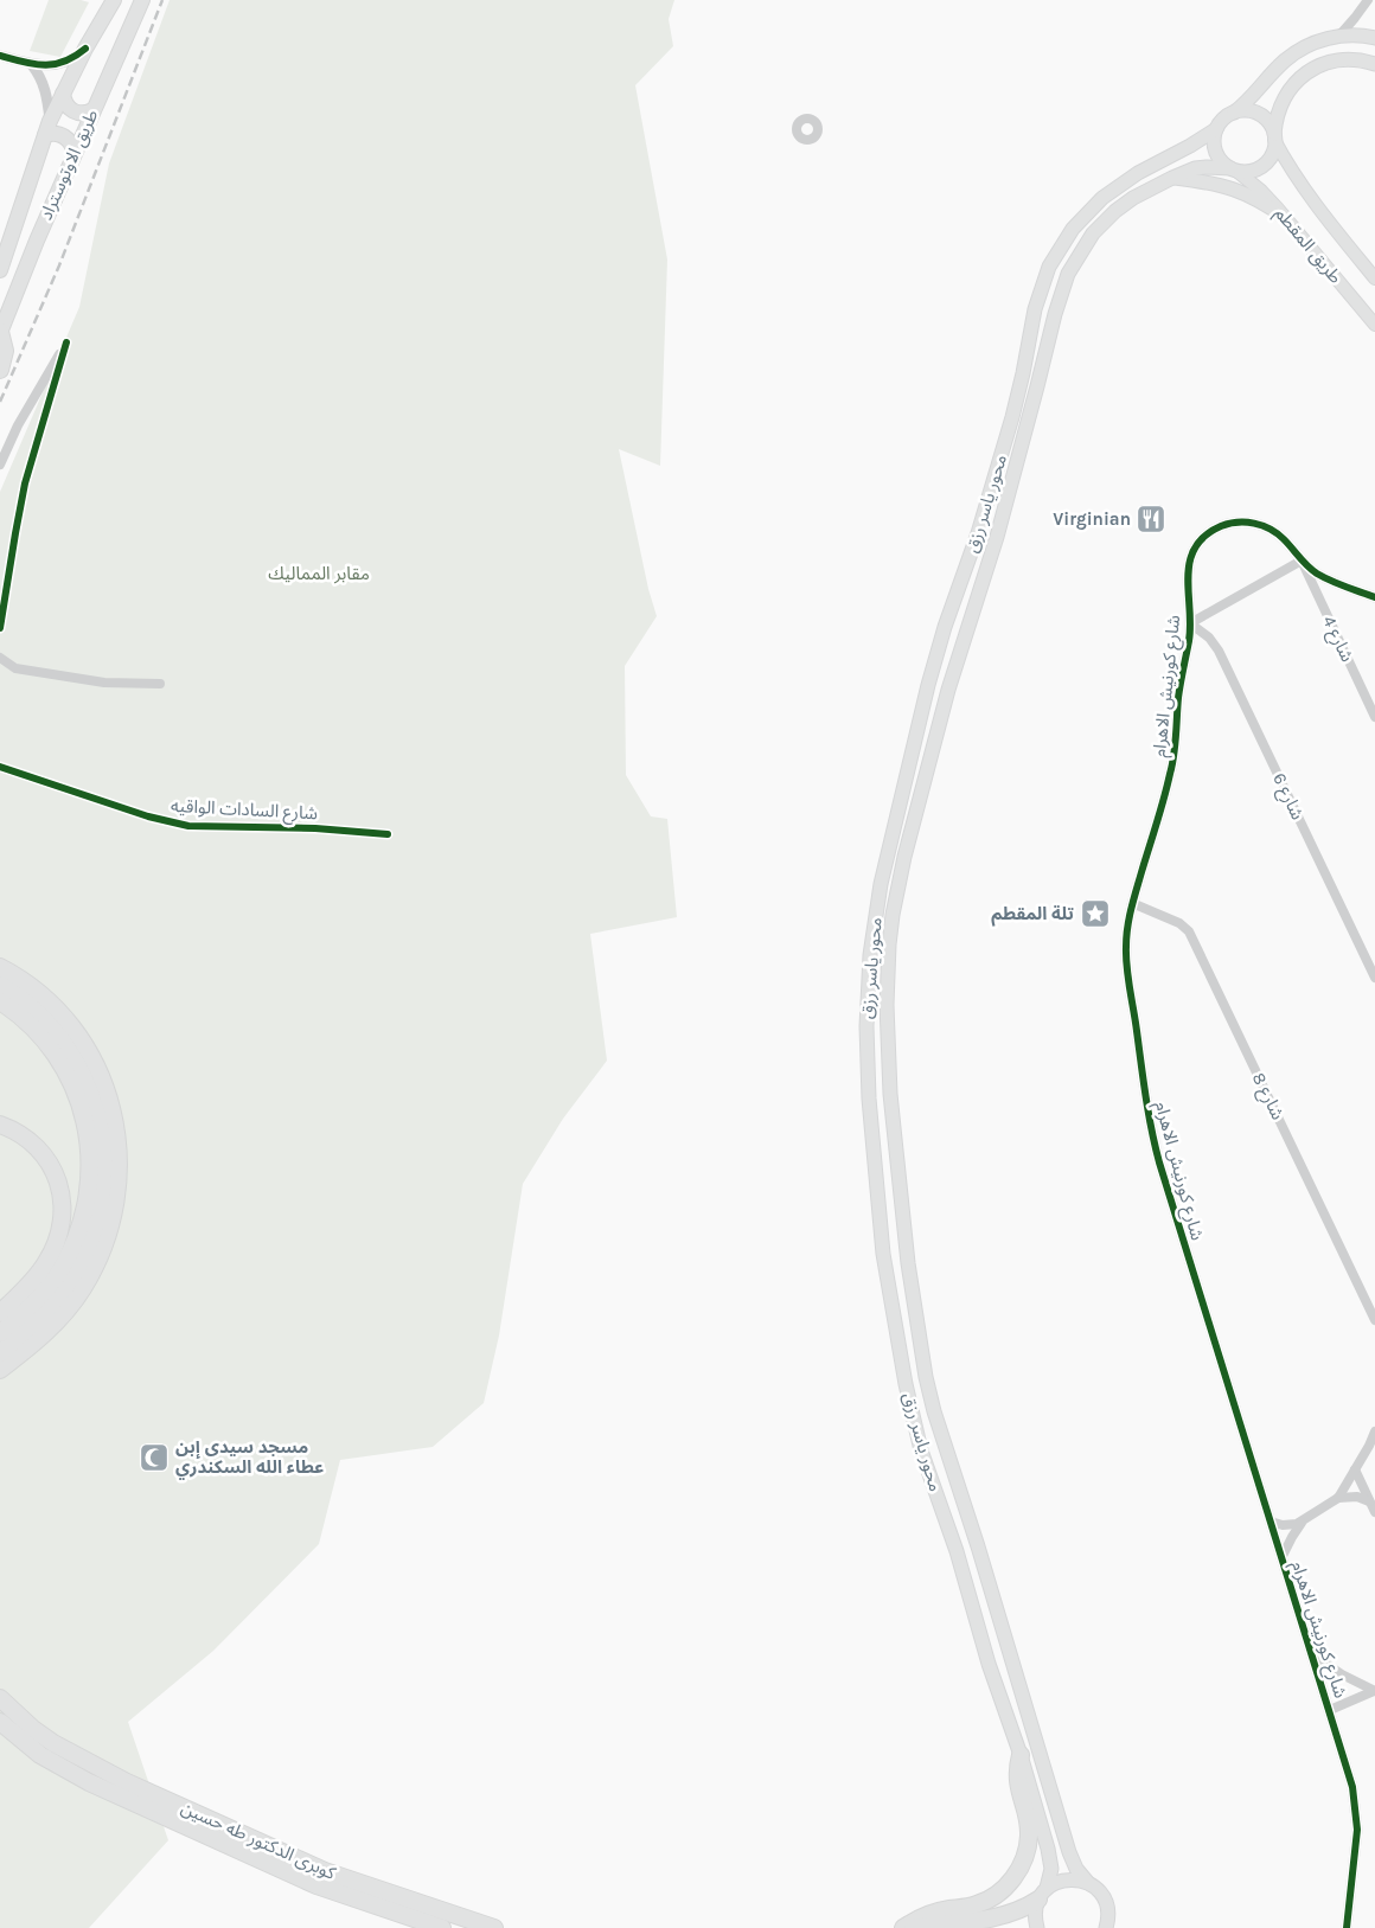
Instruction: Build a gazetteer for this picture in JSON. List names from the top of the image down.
{
  "streets": {
    "highway": ["طريق الاوتوستراد", "كوبرى الدكتور طه حسين"],
    "main road": ["طريق المقطم", "محور ياسر رزق"],
    "street": [
      "شارع 4",
      "شارع كورنيش الاهرام",
      "شارع 6",
      "شارع السادات الواقيه",
      "شارع 8"
    ]
  },
  "crossings": [
    ["طريق المقطم", "محور ياسر رزق"],
    ["شارع 4", "شارع كورنيش الاهرام"],
    ["شارع كورنيش الاهرام", "شارع 6"],
    ["شارع كورنيش الاهرام", "شارع 8"]
  ],
  "parks": ["مقابر المماليك"],
  "places": {
    "restaurant": ["Virginian"],
    "place": ["تلة المقطم"],
    "mosque": ["مسجد سيدى إبن عطاء الله السكندري"]
  }
}
